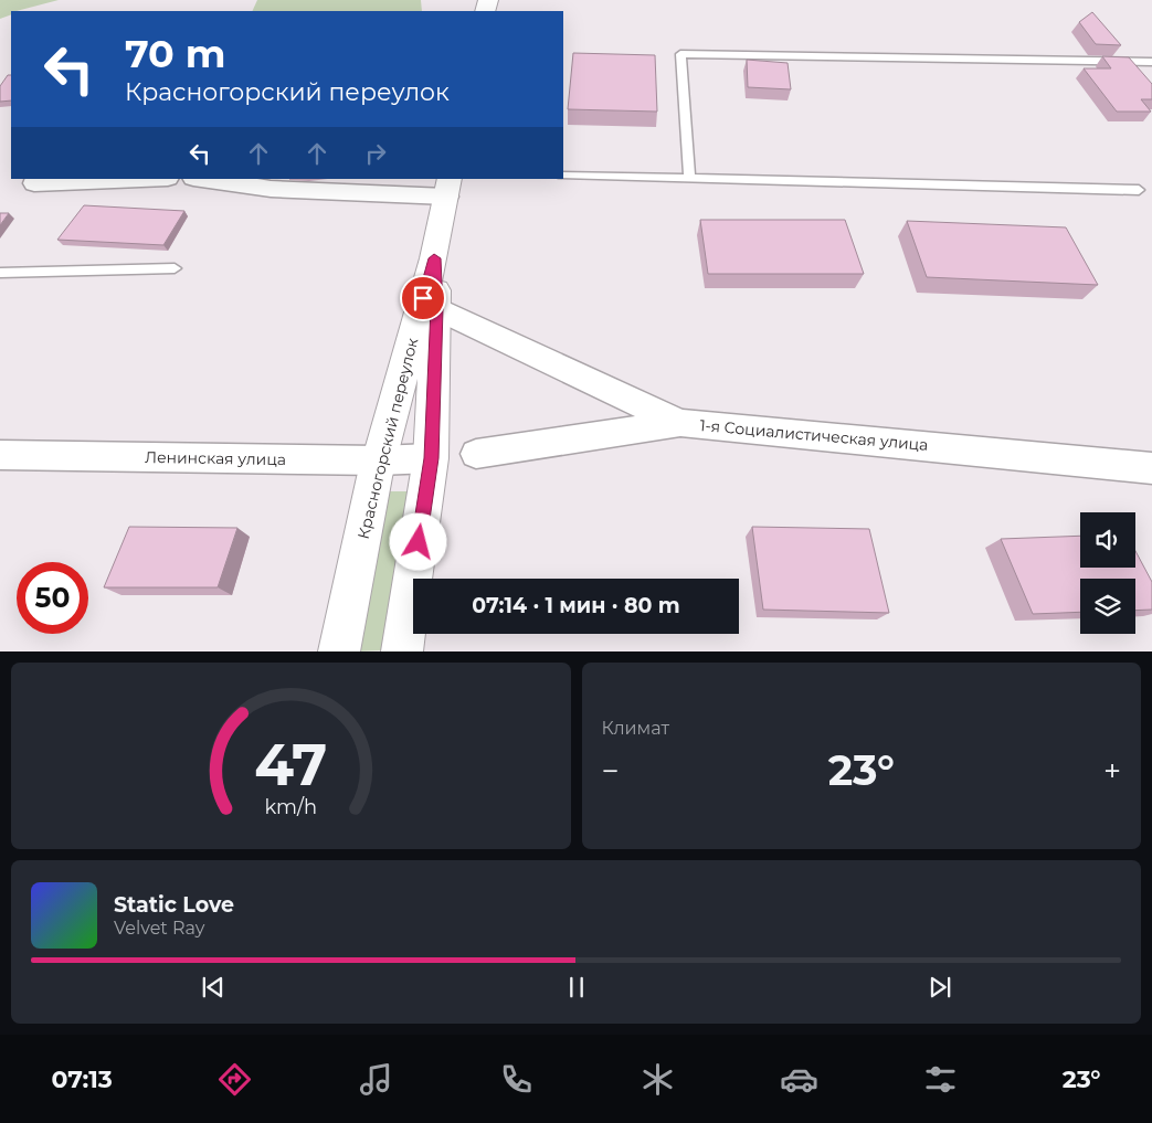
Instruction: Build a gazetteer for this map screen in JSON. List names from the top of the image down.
{
  "streets": {
    "main road": ["Красногорский переулок"],
    "street": ["1-я Социалистическая улица", "Ленинская улица"]
  },
  "crossings": [
    ["Красногорский переулок", "Ленинская улица"]
  ],
  "page": {
    "turn": ["70 m", "Красногорский переулок"],
    "limit": "50",
    "trip": "07:14 · 1 мин · 80 m",
    "tile": "Климат",
    "heat": ["−", "23°", "+"],
    "song": ["Static Love", "Velvet Ray"],
    "tabs": ["07:13", "23°"],
    "gauge": ["47", "km/h"]
  }
}
